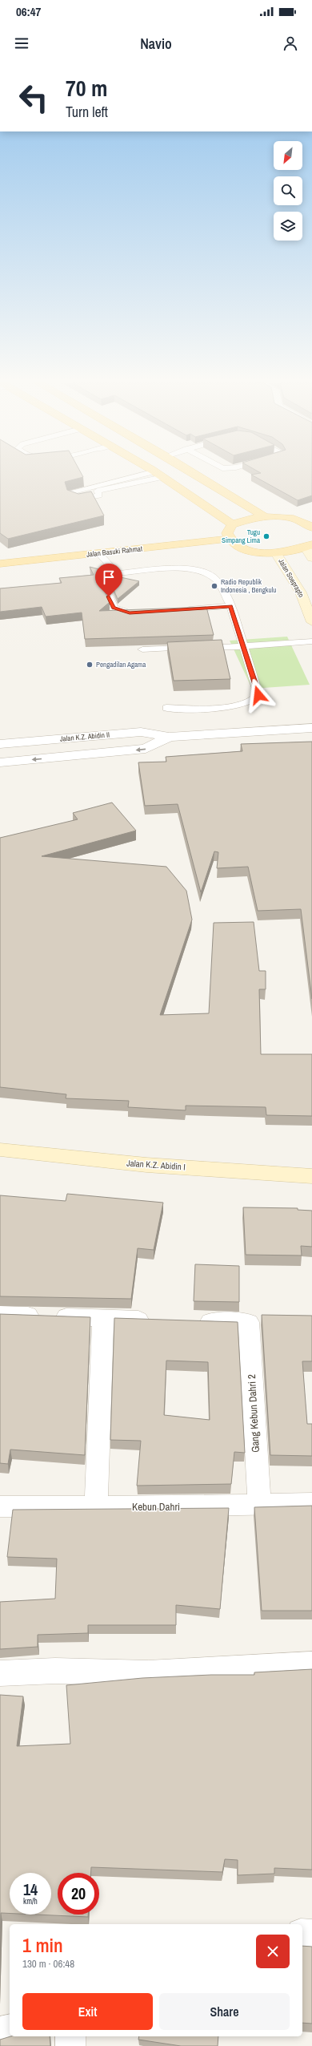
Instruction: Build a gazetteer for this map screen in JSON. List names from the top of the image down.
{
  "streets": {
    "main road": ["Jalan Basuki Rahmat", "Jalan Soeprapto", "Jalan K.Z. Abidin I"],
    "street": ["Jalan K.Z. Abidin II", "Gang Kebun Dahri 2", "Kebun Dahri"]
  },
  "crossings": [
    ["Gang Kebun Dahri 2", "Kebun Dahri"]
  ],
  "places": ["Tugu Simpang Lima", "Radio Republik Indonesia , Bengkulu", "Pengadilan Agama"],
  "north": "bottom left",
  "page": {
    "status": "06:47",
    "header": "Navio",
    "turn": ["70 m", "Turn left"],
    "speed": "14 km/h",
    "limit": "20",
    "heading": ["1 min", "130 m · 06:48"],
    "buttons": ["Exit", "Share"]
  }
}
